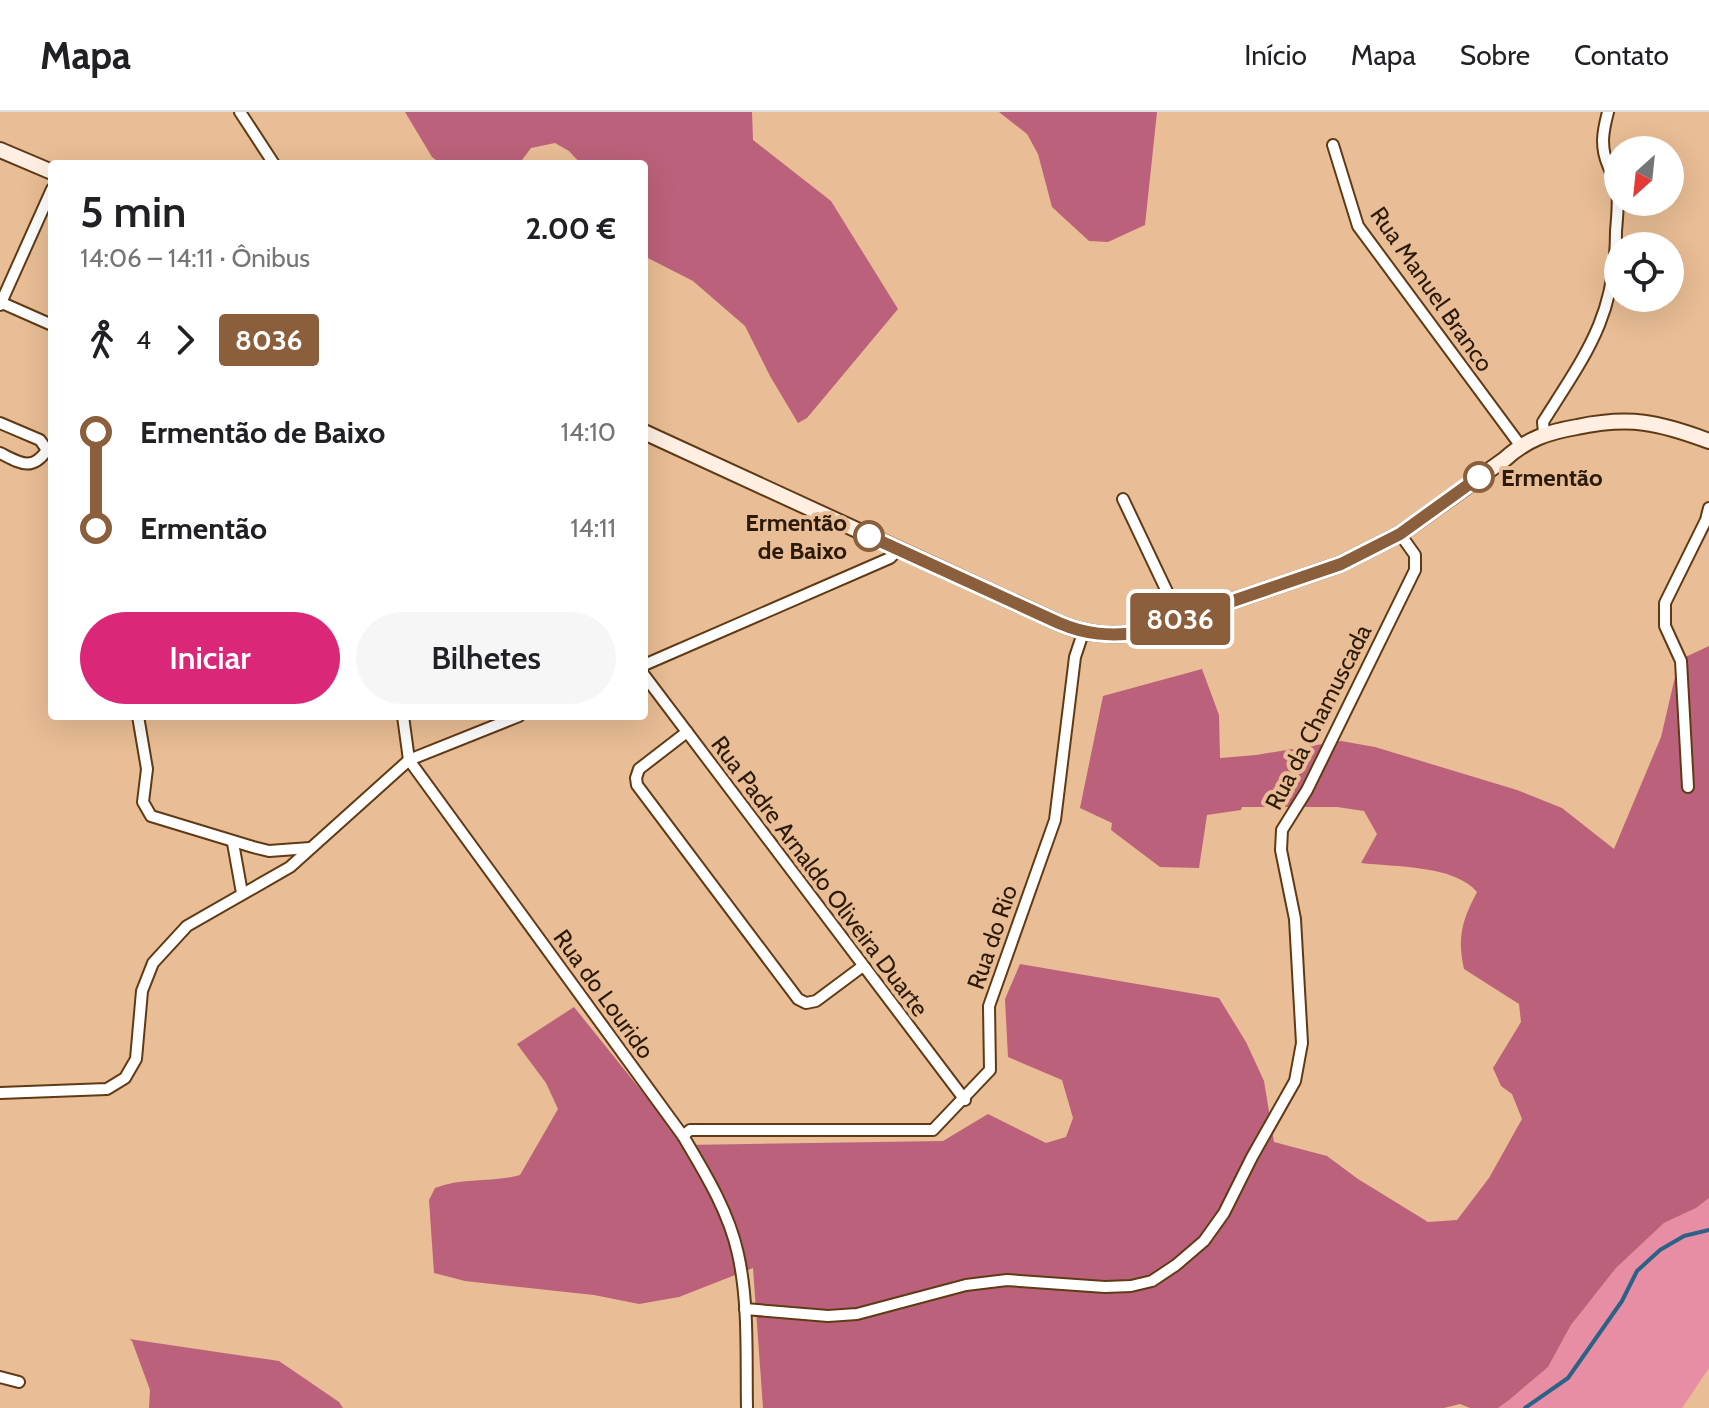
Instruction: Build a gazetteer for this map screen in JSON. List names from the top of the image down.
{
  "streets": {
    "street": [
      "Rua Manuel Branco",
      "Rua da Chamuscada",
      "Rua Padre Arnaldo Oliveira Duarte",
      "Rua do Rio",
      "Rua do Lourido"
    ]
  },
  "crossings": [
    ["Rua da Chamuscada", "Rua do Lourido"],
    ["Rua Padre Arnaldo Oliveira Duarte", "Rua do Rio"],
    ["Rua do Rio", "Rua do Lourido"]
  ],
  "places": ["Ermentão", "Ermentão de Baixo"],
  "lines": ["bus line 8036"],
  "north": "bottom left",
  "page": {
    "header": "Mapa",
    "nav": [
      "Início",
      "Mapa",
      "Sobre",
      "Contato"
    ],
    "on_map": "8036",
    "heading": ["5 min", "14:06 – 14:11 · Ônibus", "2.00 €"],
    "legs": ["4", "8036"],
    "list": [
      {
        "name": "Ermentão de Baixo",
        "value": "14:10"
      },
      {
        "name": "Ermentão",
        "value": "14:11"
      }
    ],
    "buttons": ["Iniciar", "Bilhetes"]
  }
}
